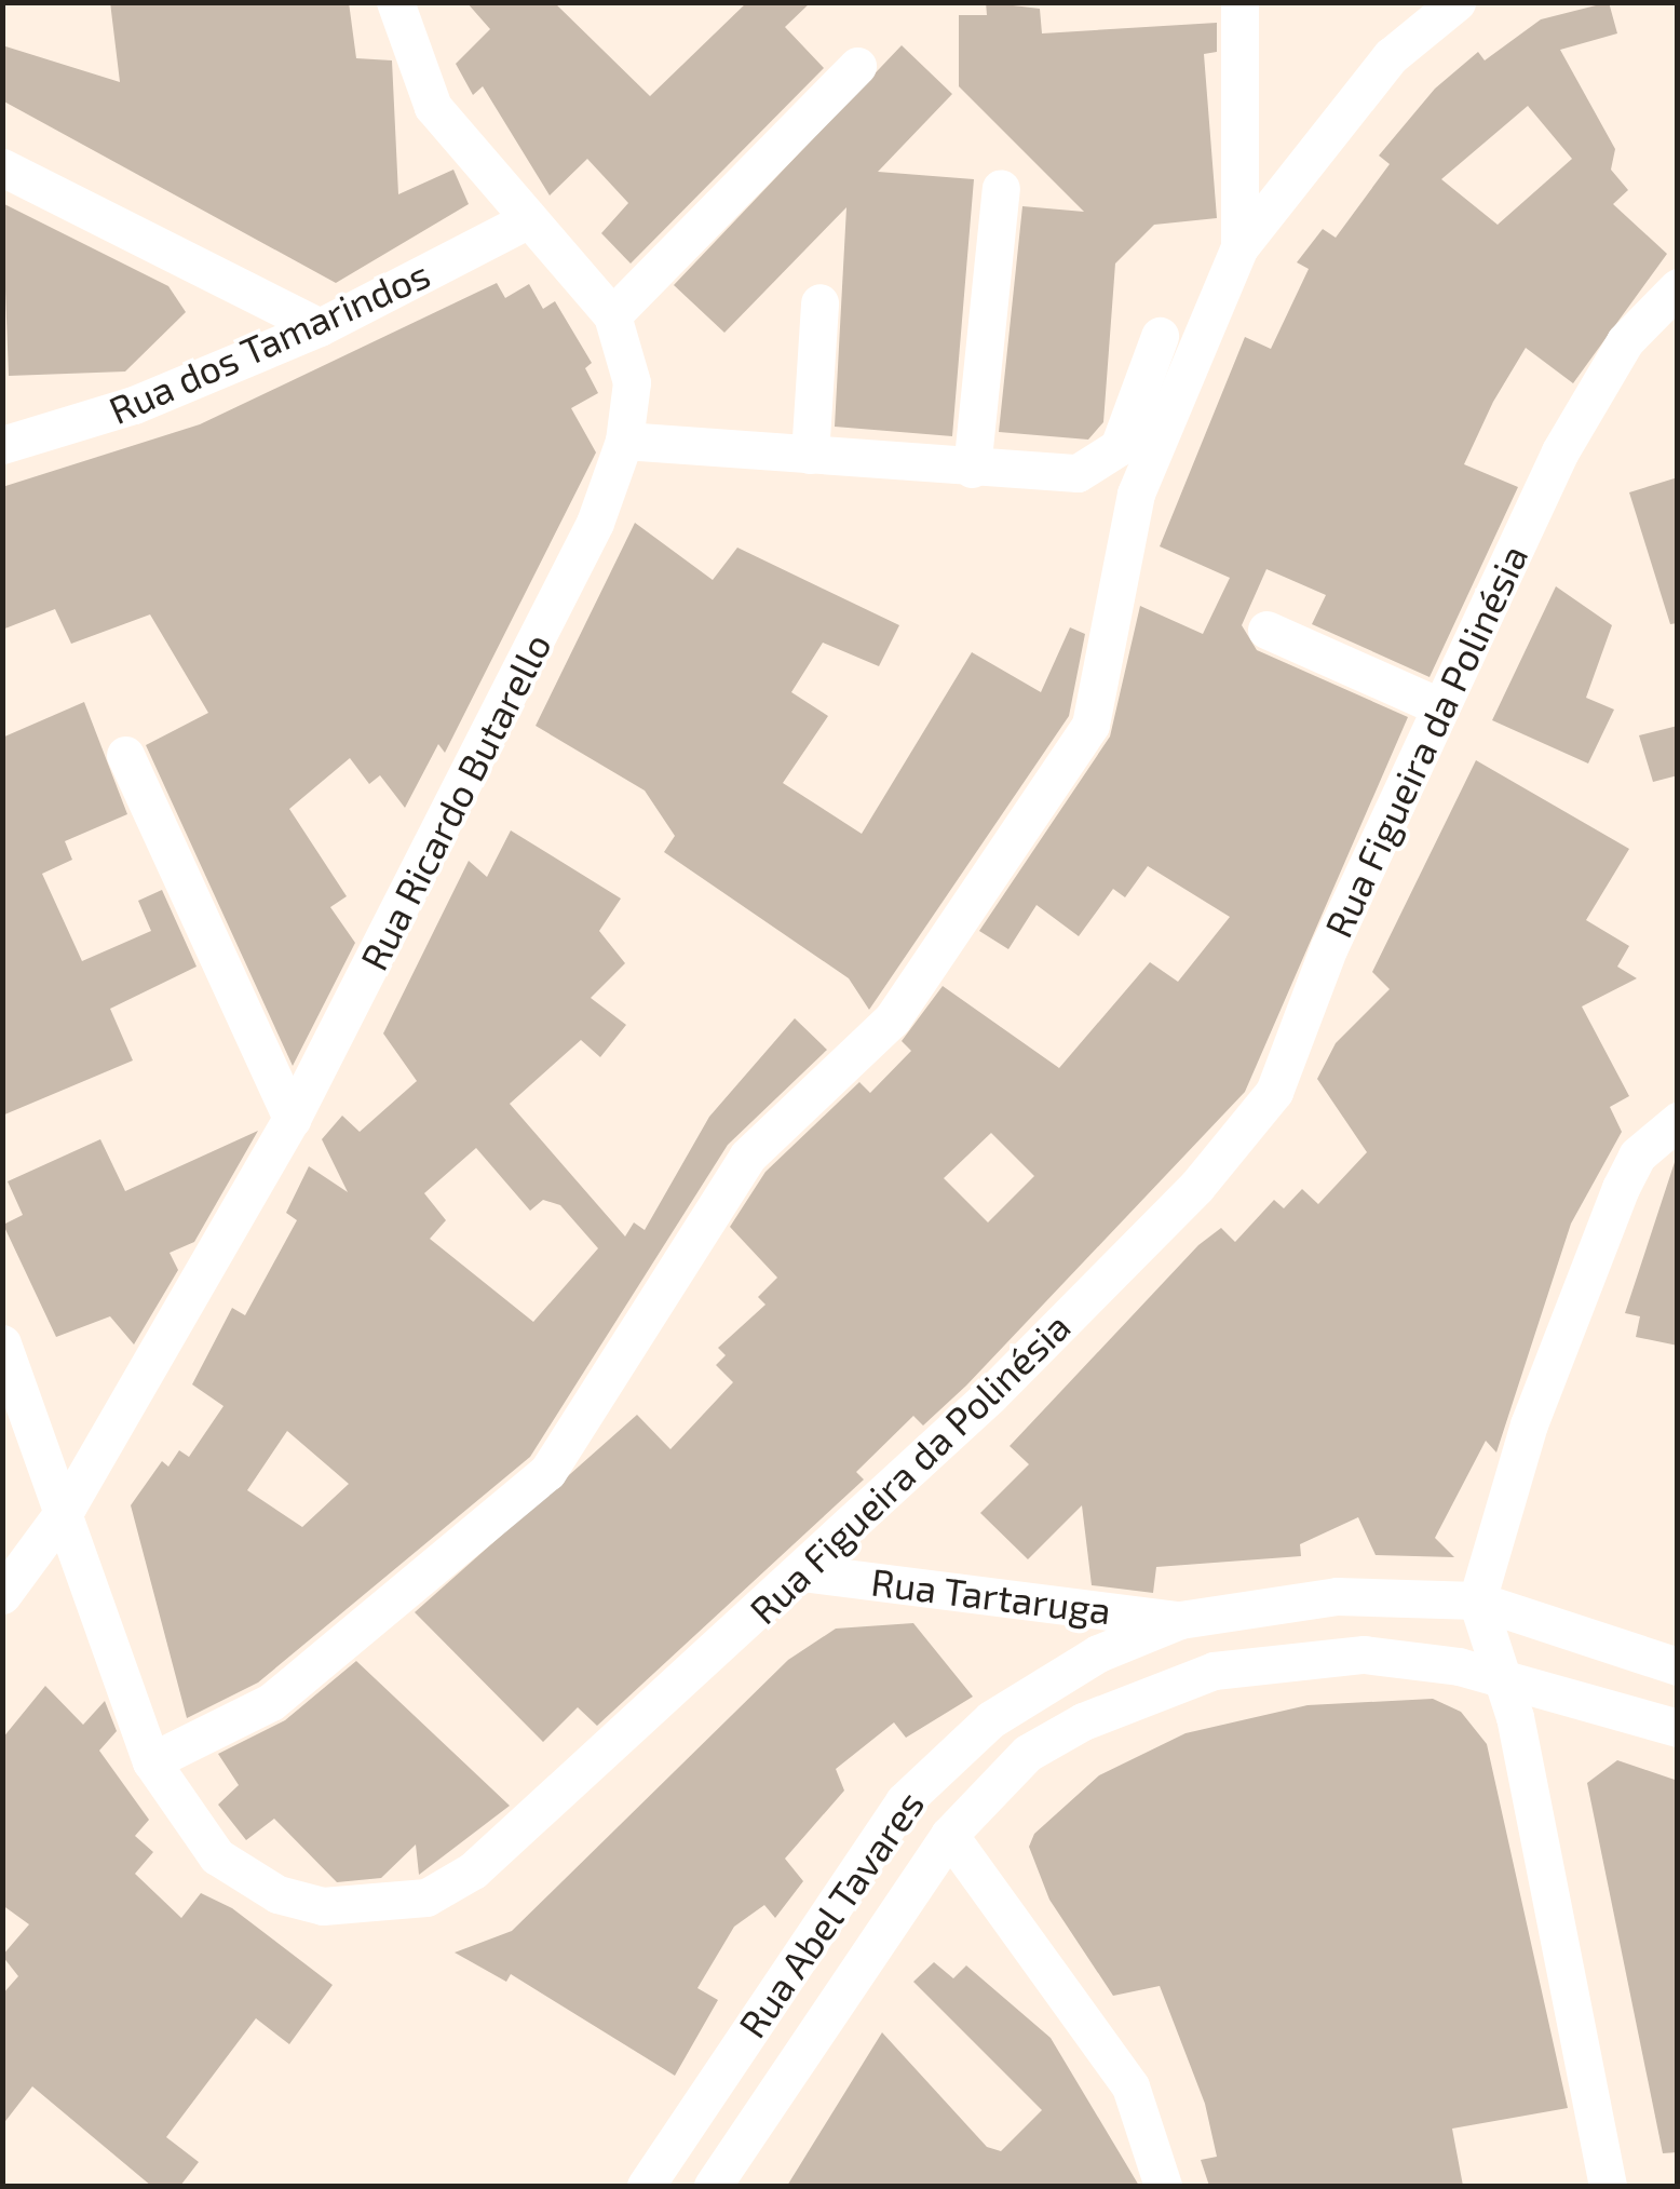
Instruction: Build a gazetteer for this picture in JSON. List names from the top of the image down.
{
  "streets": {
    "street": [
      "Rua dos Tamarindos",
      "Rua Figueira da Polinésia",
      "Rua Ricardo Butarello",
      "Rua Tartaruga",
      "Rua Abel Tavares"
    ]
  },
  "crossings": [
    ["Rua dos Tamarindos", "Rua Ricardo Butarello"],
    ["Rua Figueira da Polinésia", "Rua Ricardo Butarello"],
    ["Rua Figueira da Polinésia", "Rua Tartaruga"],
    ["Rua Tartaruga", "Rua Abel Tavares"]
  ]
}
